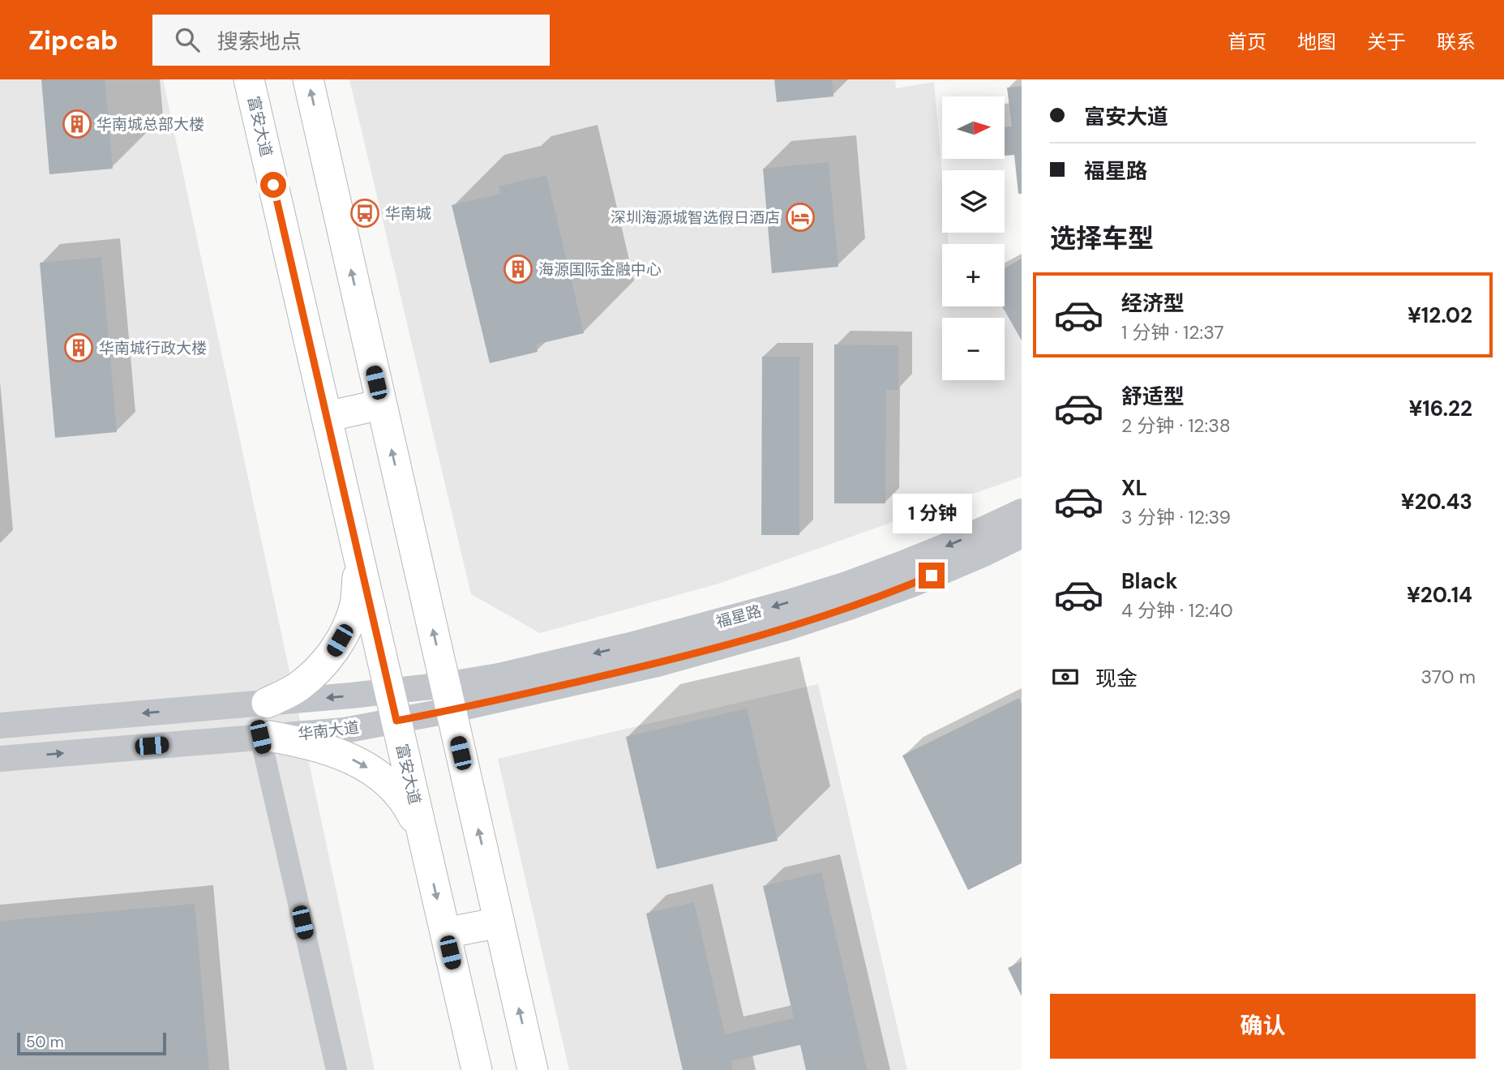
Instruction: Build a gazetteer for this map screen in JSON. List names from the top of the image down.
{
  "streets": {
    "main road": ["富安大道"],
    "street": ["福星路", "华南大道"]
  },
  "crossings": [
    ["富安大道", "华南大道"],
    ["福星路", "华南大道"]
  ],
  "places": {
    "building": ["华南城总部大楼", "海源国际金融中心", "华南城行政大楼"],
    "bus stop": ["华南城"],
    "hotel": ["深圳海源城智选假日酒店"]
  },
  "scale_bar": "50 m",
  "north": "right",
  "page": {
    "header": "Zipcab",
    "search": "搜索地点",
    "nav": [
      "首页",
      "地图",
      "关于",
      "联系"
    ],
    "banner": ["富安大道", "福星路"],
    "map_buttons": ["+", "−"],
    "heading": "选择车型",
    "list": [
      {
        "name": "经济型",
        "note": "1 分钟 · 12:37",
        "value": "¥12.02"
      },
      {
        "name": "舒适型",
        "note": "2 分钟 · 12:38",
        "value": "¥16.22"
      },
      {
        "name": "XL",
        "note": "3 分钟 · 12:39",
        "value": "¥20.43"
      },
      {
        "name": "Black",
        "note": "4 分钟 · 12:40",
        "value": "¥20.14"
      }
    ],
    "bubble": "1 分钟",
    "pay": ["现金", "370 m"],
    "buttons": "确认",
    "scale": "50 m"
  }
}
